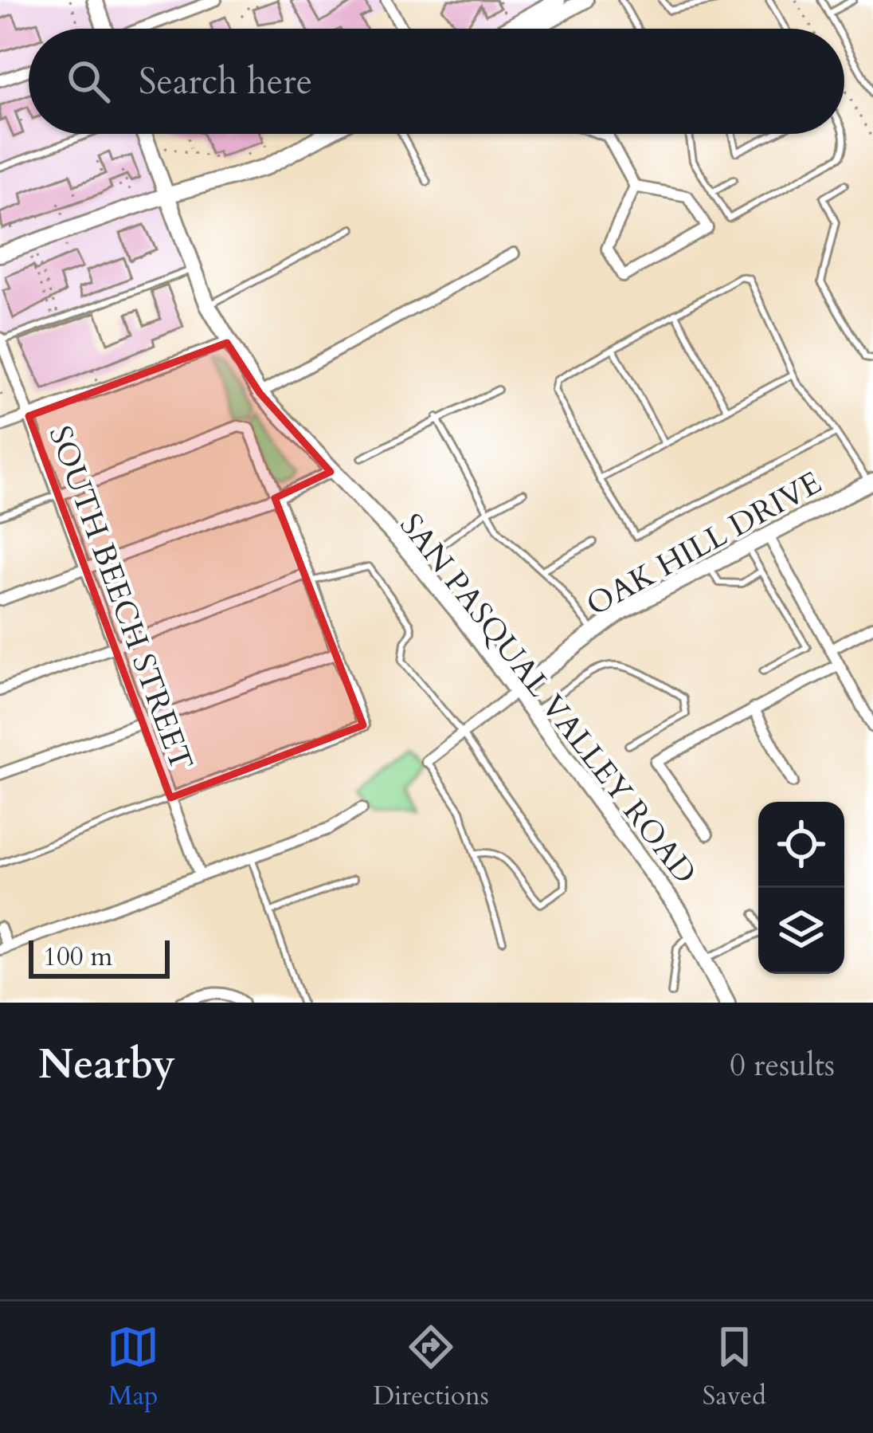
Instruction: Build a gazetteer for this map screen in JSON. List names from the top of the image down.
{
  "streets": {
    "main road": ["OAK HILL DRIVE", "SAN PASQUAL VALLEY ROAD"],
    "street": ["SOUTH BEECH STREET"]
  },
  "crossings": [
    ["OAK HILL DRIVE", "SAN PASQUAL VALLEY ROAD"]
  ],
  "scale_bar": "100 m",
  "page": {
    "search": "Search here",
    "scale": "100 m",
    "heading": ["Nearby", "0 results"],
    "nav": ["Map", "Directions", "Saved"]
  }
}
